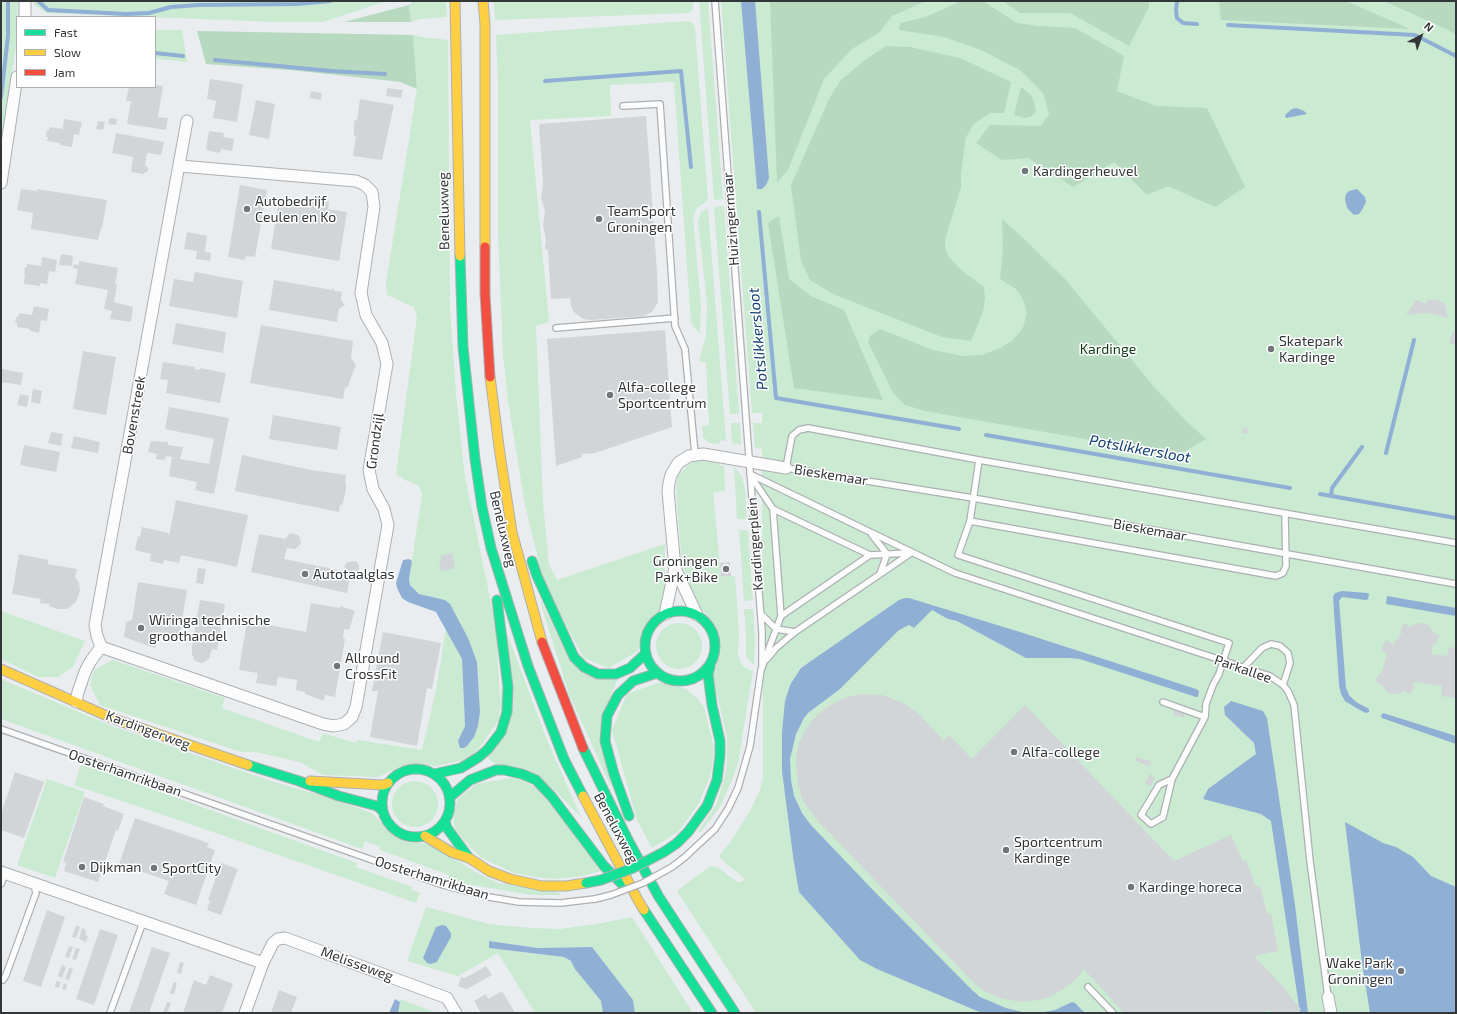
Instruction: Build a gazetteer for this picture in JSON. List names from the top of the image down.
{
  "streets": {
    "main road": ["Beneluxweg", "Kardingerweg"],
    "street": [
      "Bovenstreek",
      "Grondzijl",
      "Parkallee",
      "Melisseweg"
    ],
    "lane": [
      "Huizingermaar",
      "Bieskemaar",
      "Kardingerplein",
      "Oosterhamrikbaan"
    ]
  },
  "crossings": [
    ["Huizingermaar", "Kardingerplein"],
    ["Bovenstreek", "Grondzijl"],
    ["Kardingerplein", "Parkallee"],
    ["Kardingerplein", "Oosterhamrikbaan"]
  ],
  "water": ["Potslikkersloot"],
  "parks": ["Kardinge"],
  "places": [
    "Kardingerheuvel",
    "Autobedrijf Ceulen en Ko",
    "TeamSport Groningen",
    "Skatepark Kardinge",
    "Alfa-college Sportcentrum",
    "Groningen Park+Bike",
    "Autotaalglas",
    "Wiringa technische groothandel",
    "Allround CrossFit",
    "Alfa-college",
    "Sportcentrum Kardinge",
    "Dijkman",
    "SportCity",
    "Kardinge horeca",
    "Wake Park Groningen"
  ],
  "legend": ["Fast", "Slow", "Jam"],
  "north": "top right"
}
